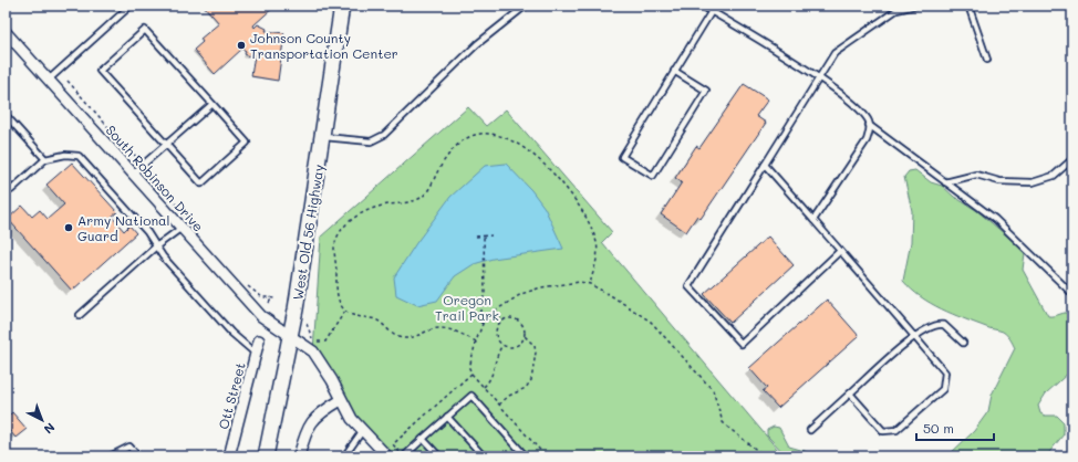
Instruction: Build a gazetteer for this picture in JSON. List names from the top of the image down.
{
  "streets": {
    "main road": ["West Old 56 Highway"],
    "street": ["South Robinson Drive", "Ott Street"]
  },
  "crossings": [
    ["South Robinson Drive", "West Old 56 Highway"]
  ],
  "parks": ["Oregon Trail Park"],
  "places": ["Johnson County Transportation Center", "Army National Guard"],
  "scale_bar": "50 m",
  "north": "bottom right"
}
